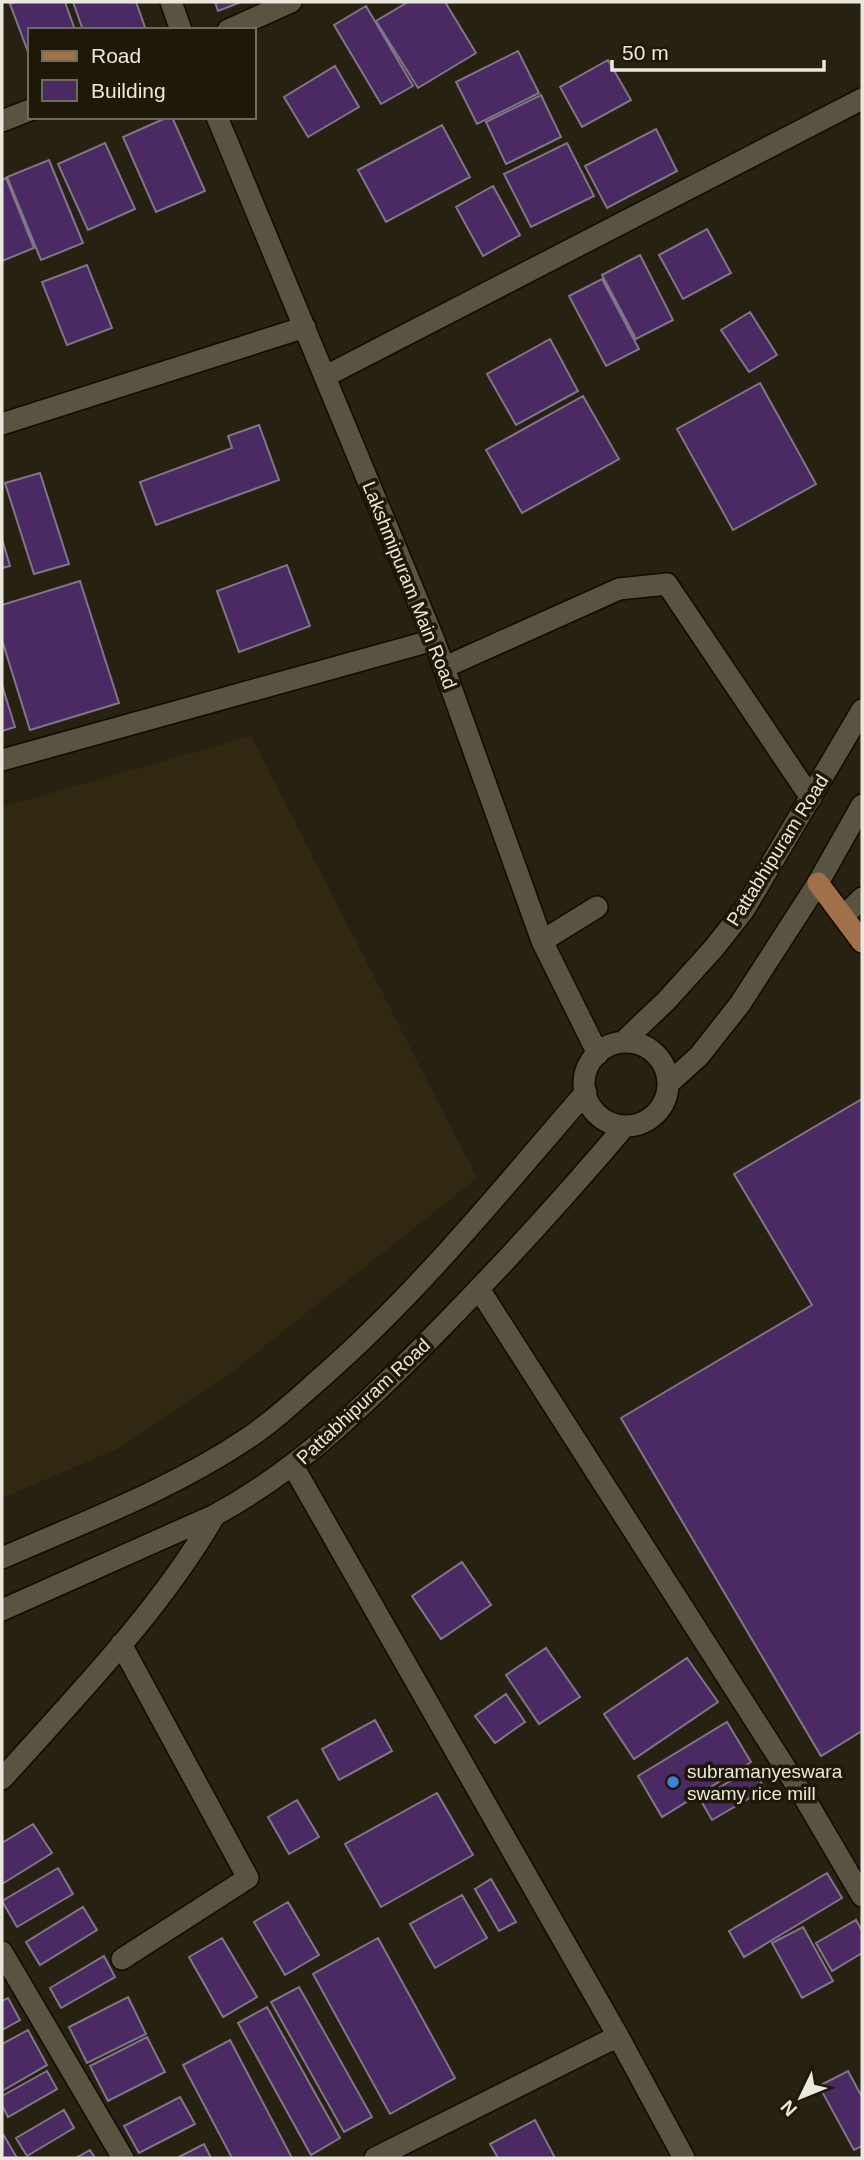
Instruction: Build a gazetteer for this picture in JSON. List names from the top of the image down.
{
  "streets": {
    "street": ["Lakshmipuram Main Road", "Pattabhipuram Road"]
  },
  "crossings": [
    ["Lakshmipuram Main Road", "Pattabhipuram Road"]
  ],
  "places": ["subramanyeswara swamy rice mill"],
  "legend": ["Road", "Building"],
  "scale_bar": "50 m",
  "north": "bottom left"
}
